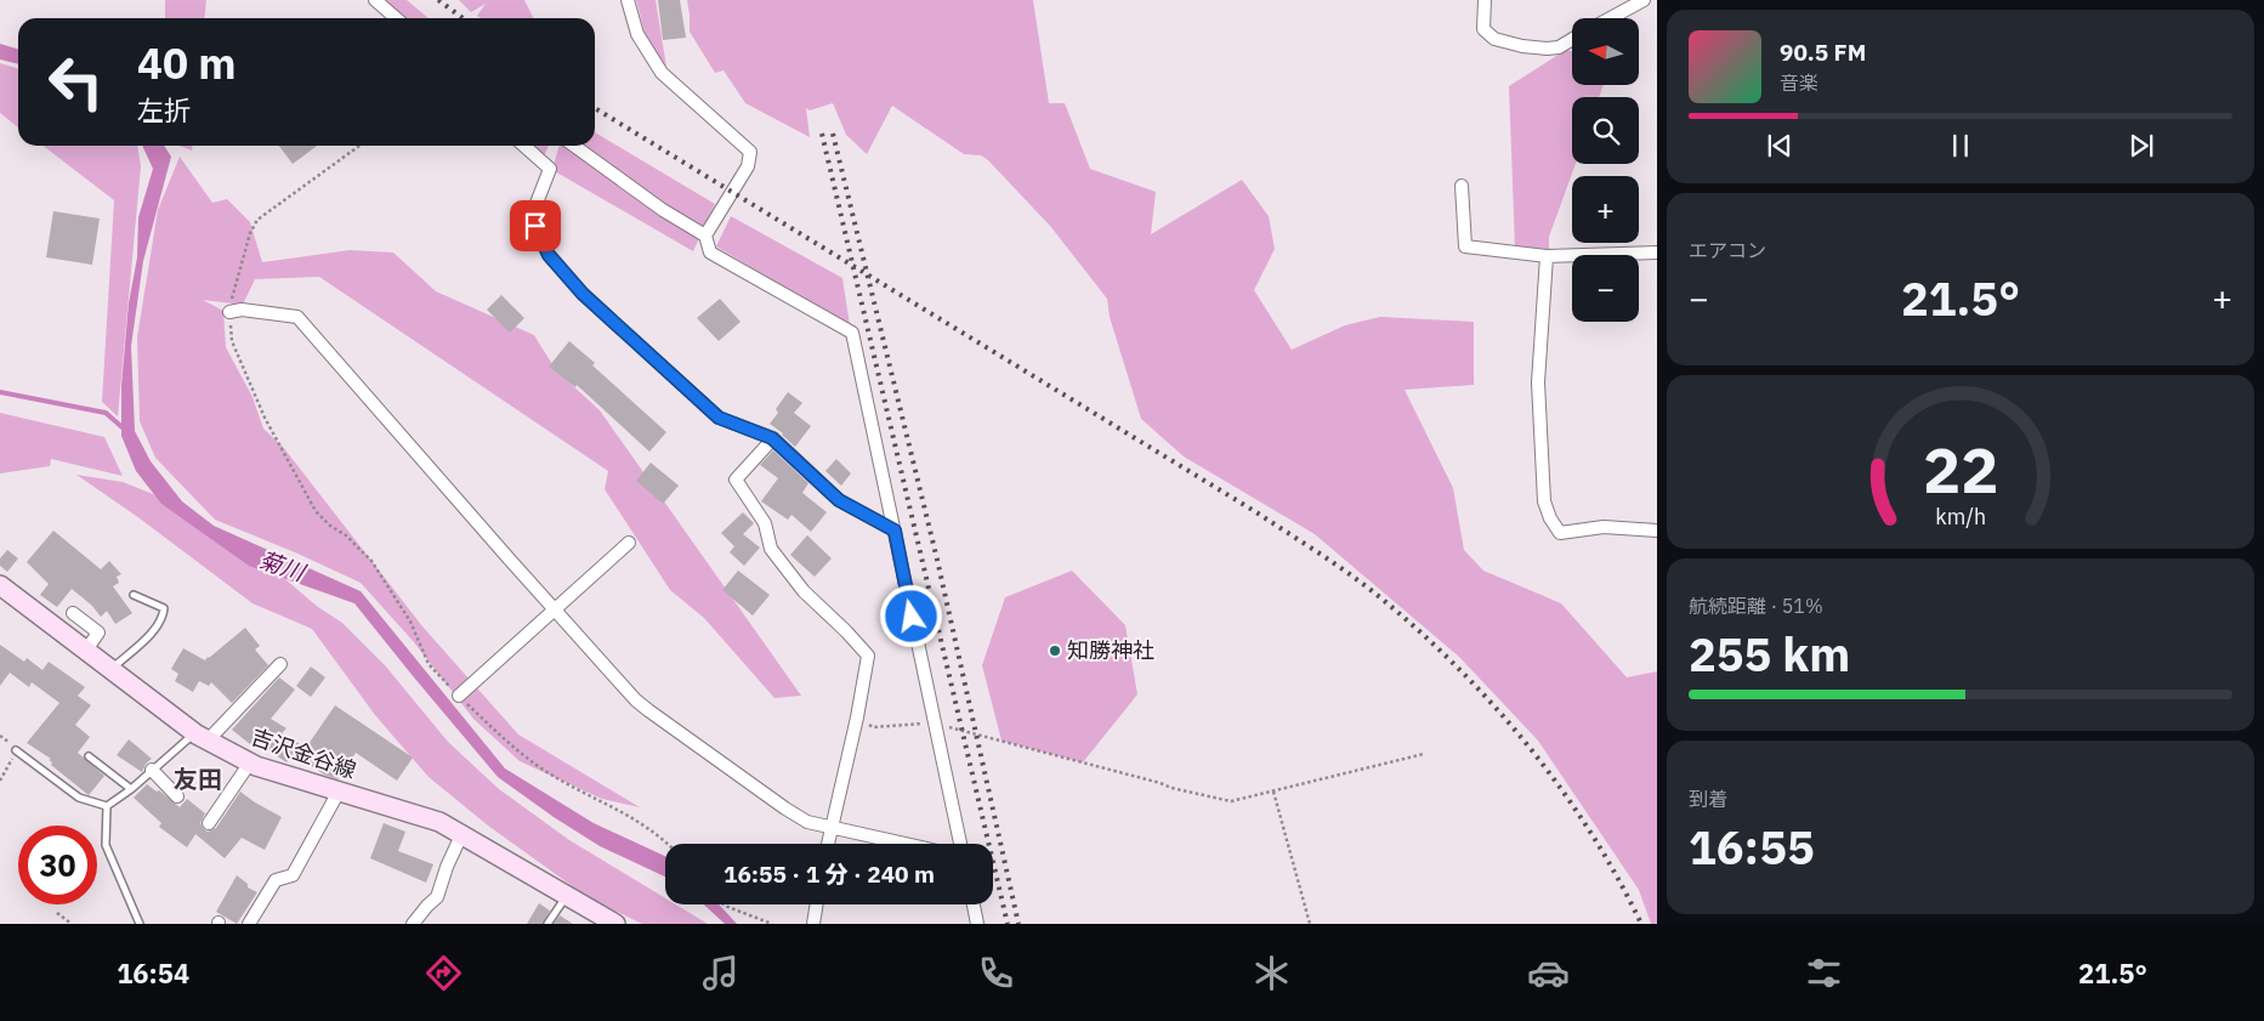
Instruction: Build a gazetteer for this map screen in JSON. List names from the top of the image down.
{
  "streets": {
    "main road": ["吉沢金谷線"]
  },
  "districts": ["友田"],
  "water": ["菊川"],
  "places": ["知勝神社"],
  "north": "left",
  "page": {
    "map_buttons": ["+", "−"],
    "turn": ["40 m", "左折"],
    "song": ["90.5 FM", "音楽"],
    "tile": [
      "エアコン",
      ["航続距離 · 51%", "255 km"],
      ["到着", "16:55"]
    ],
    "heat": ["−", "21.5°", "+"],
    "limit": "30",
    "trip": "16:55 · 1 分 · 240 m",
    "tabs": ["16:54", "21.5°"],
    "gauge": ["22", "km/h"]
  }
}
